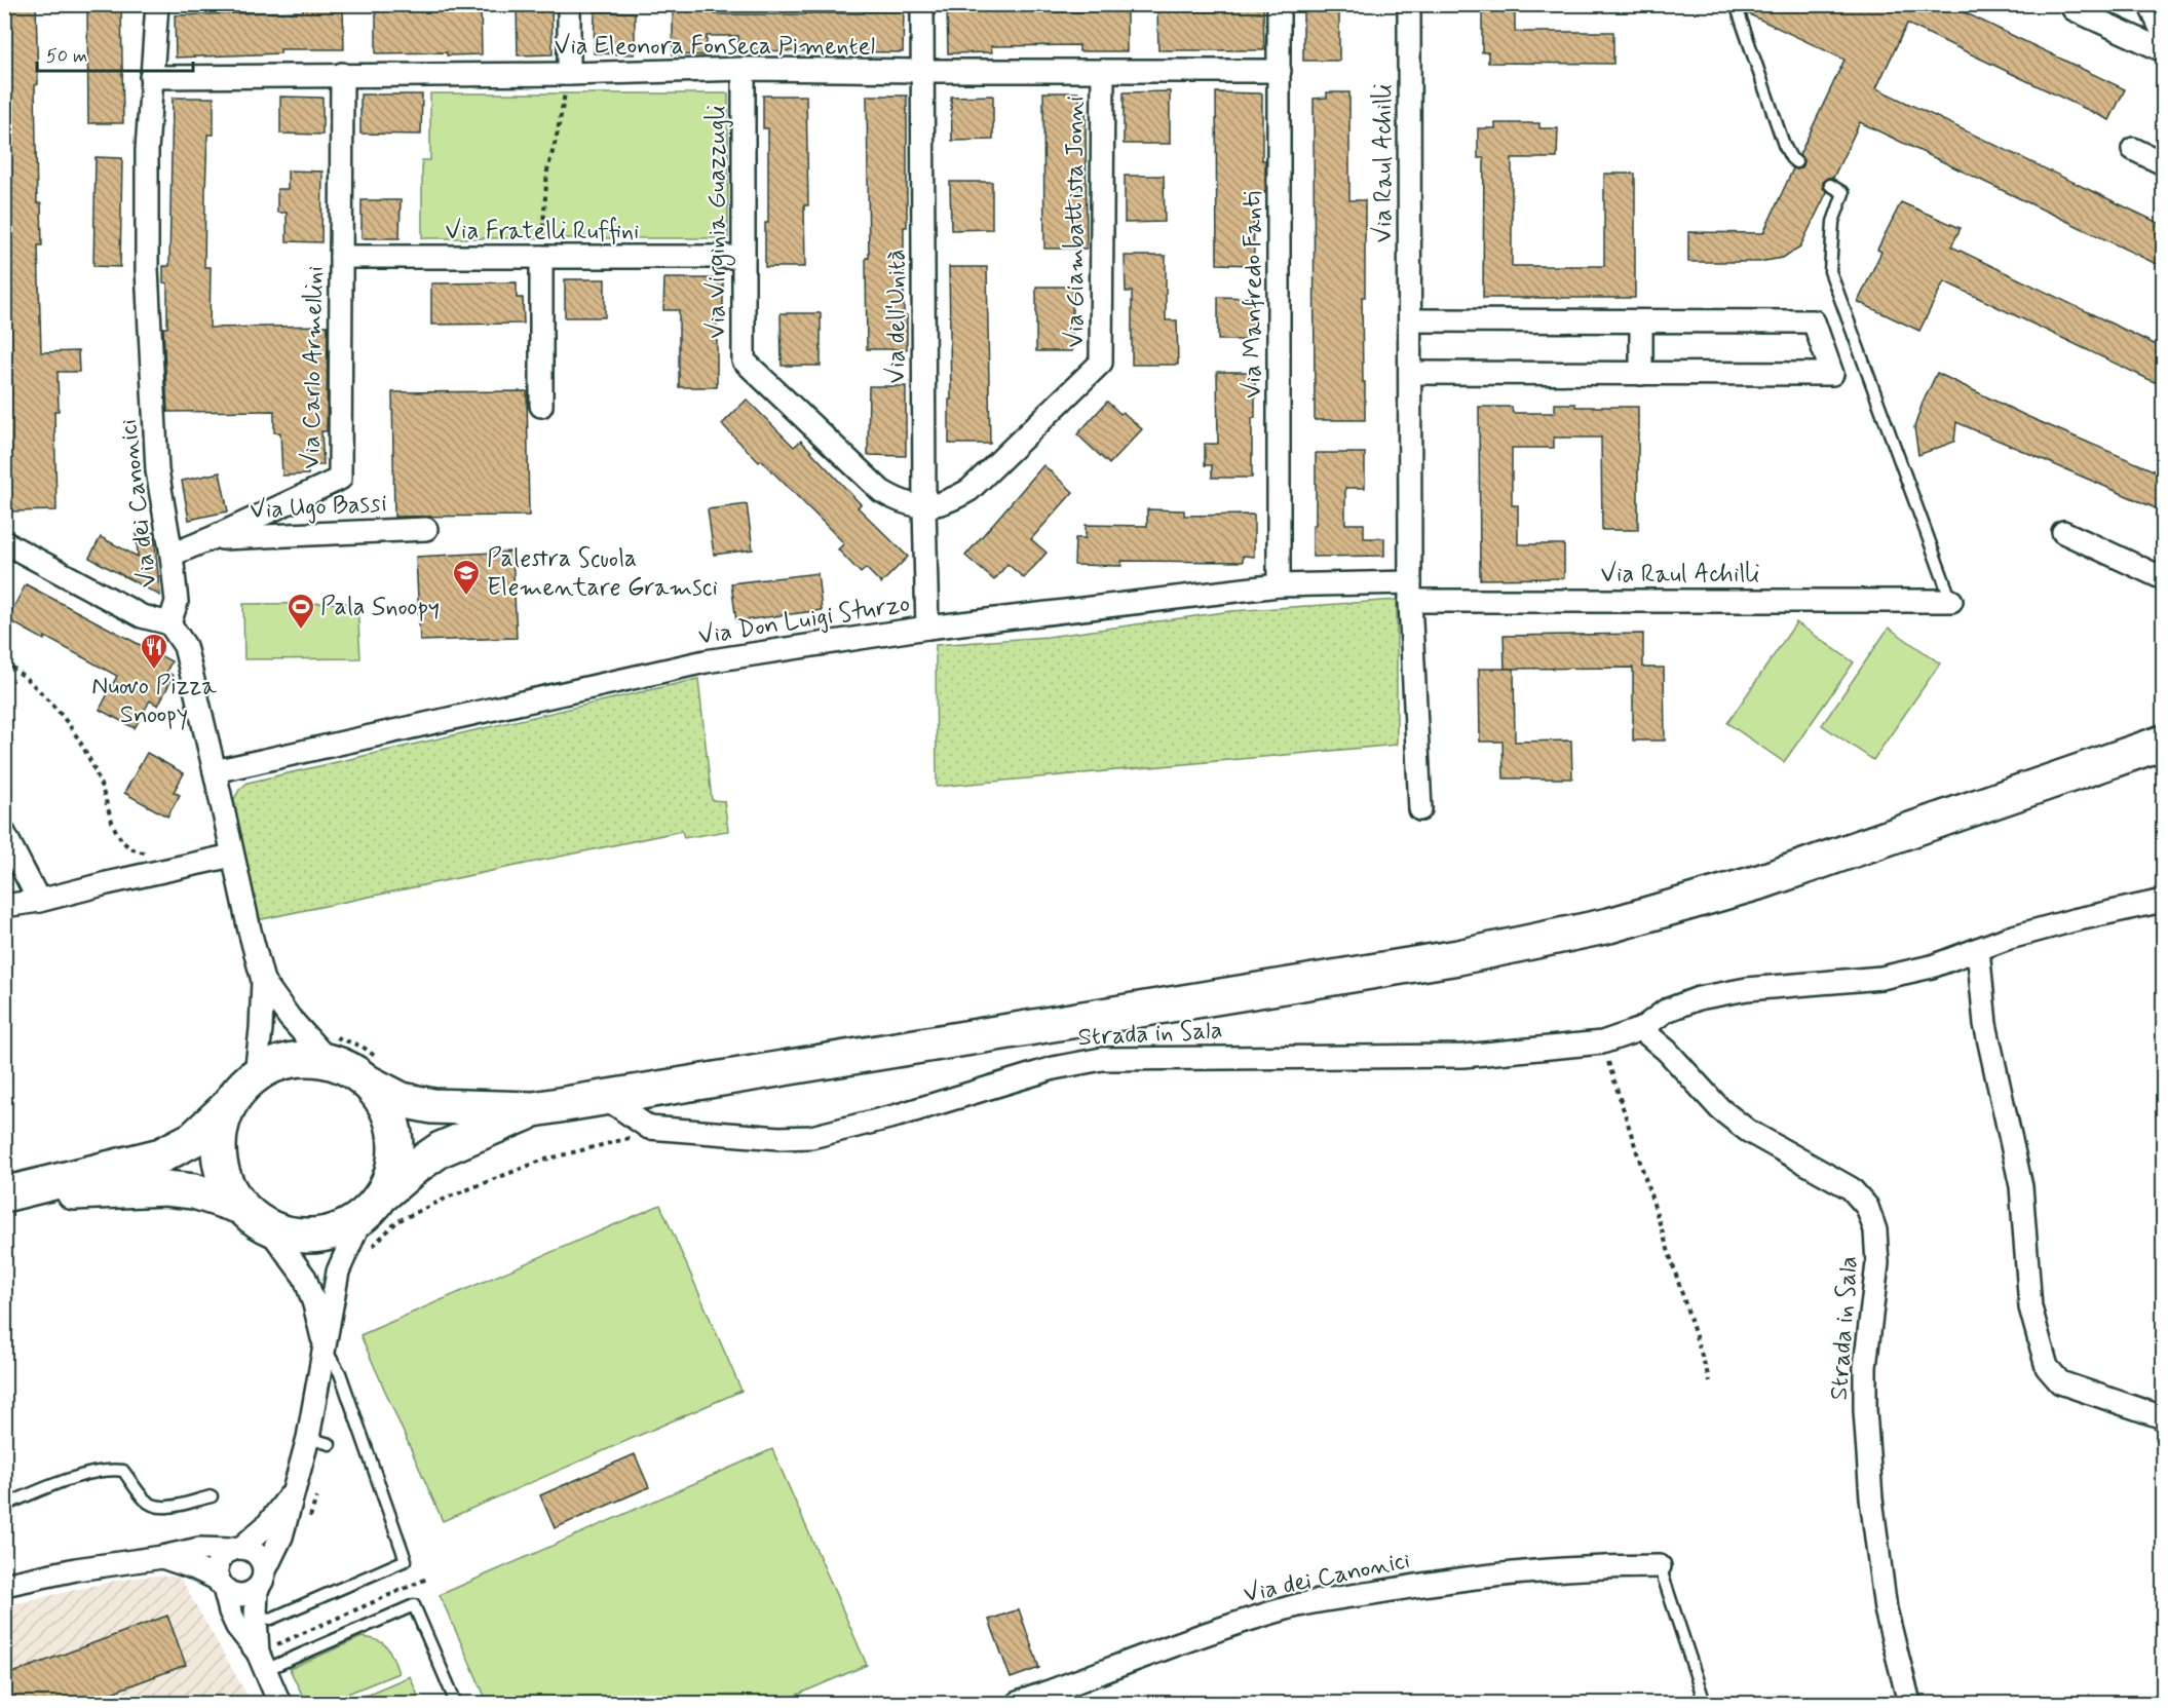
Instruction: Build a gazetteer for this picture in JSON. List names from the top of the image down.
{
  "streets": {
    "street": [
      "Via Eleonora Fonseca Pimentel",
      "Via Raul Achilli",
      "Via Virginia Guazzugli",
      "Via Giambattista Jonni",
      "Via Fratelli Ruffini",
      "Via Manfredo Fanti",
      "Via dell'Unità",
      "Via Carlo Armellini",
      "Via dei Canonici",
      "Via Ugo Bassi",
      "Via Don Luigi Sturzo",
      "Strada in Sala"
    ]
  },
  "crossings": [
    ["Via Eleonora Fonseca Pimentel", "Via Virginia Guazzugli"],
    ["Via Eleonora Fonseca Pimentel", "Via Giambattista Jonni"],
    ["Via Eleonora Fonseca Pimentel", "Via Manfredo Fanti"],
    ["Via Eleonora Fonseca Pimentel", "Via dell'Unità"],
    ["Via Eleonora Fonseca Pimentel", "Via Carlo Armellini"],
    ["Via Eleonora Fonseca Pimentel", "Via dei Canonici"],
    ["Via Raul Achilli", "Via Don Luigi Sturzo"],
    ["Via Virginia Guazzugli", "Via Giambattista Jonni"],
    ["Via Virginia Guazzugli", "Via Fratelli Ruffini"],
    ["Via Virginia Guazzugli", "Via dell'Unità"],
    ["Via Giambattista Jonni", "Via dell'Unità"],
    ["Via Fratelli Ruffini", "Via Carlo Armellini"],
    ["Via Manfredo Fanti", "Via Don Luigi Sturzo"],
    ["Via dell'Unità", "Via Don Luigi Sturzo"],
    ["Via Carlo Armellini", "Via dei Canonici"],
    ["Via Carlo Armellini", "Via Ugo Bassi"]
  ],
  "places": {
    "school or university": ["Palestra Scuola Elementare Gramsci"],
    "sports": ["Pala Snoopy"],
    "restaurant": ["Nuovo Pizza Snoopy"]
  },
  "scale_bar": "50 m"
}
